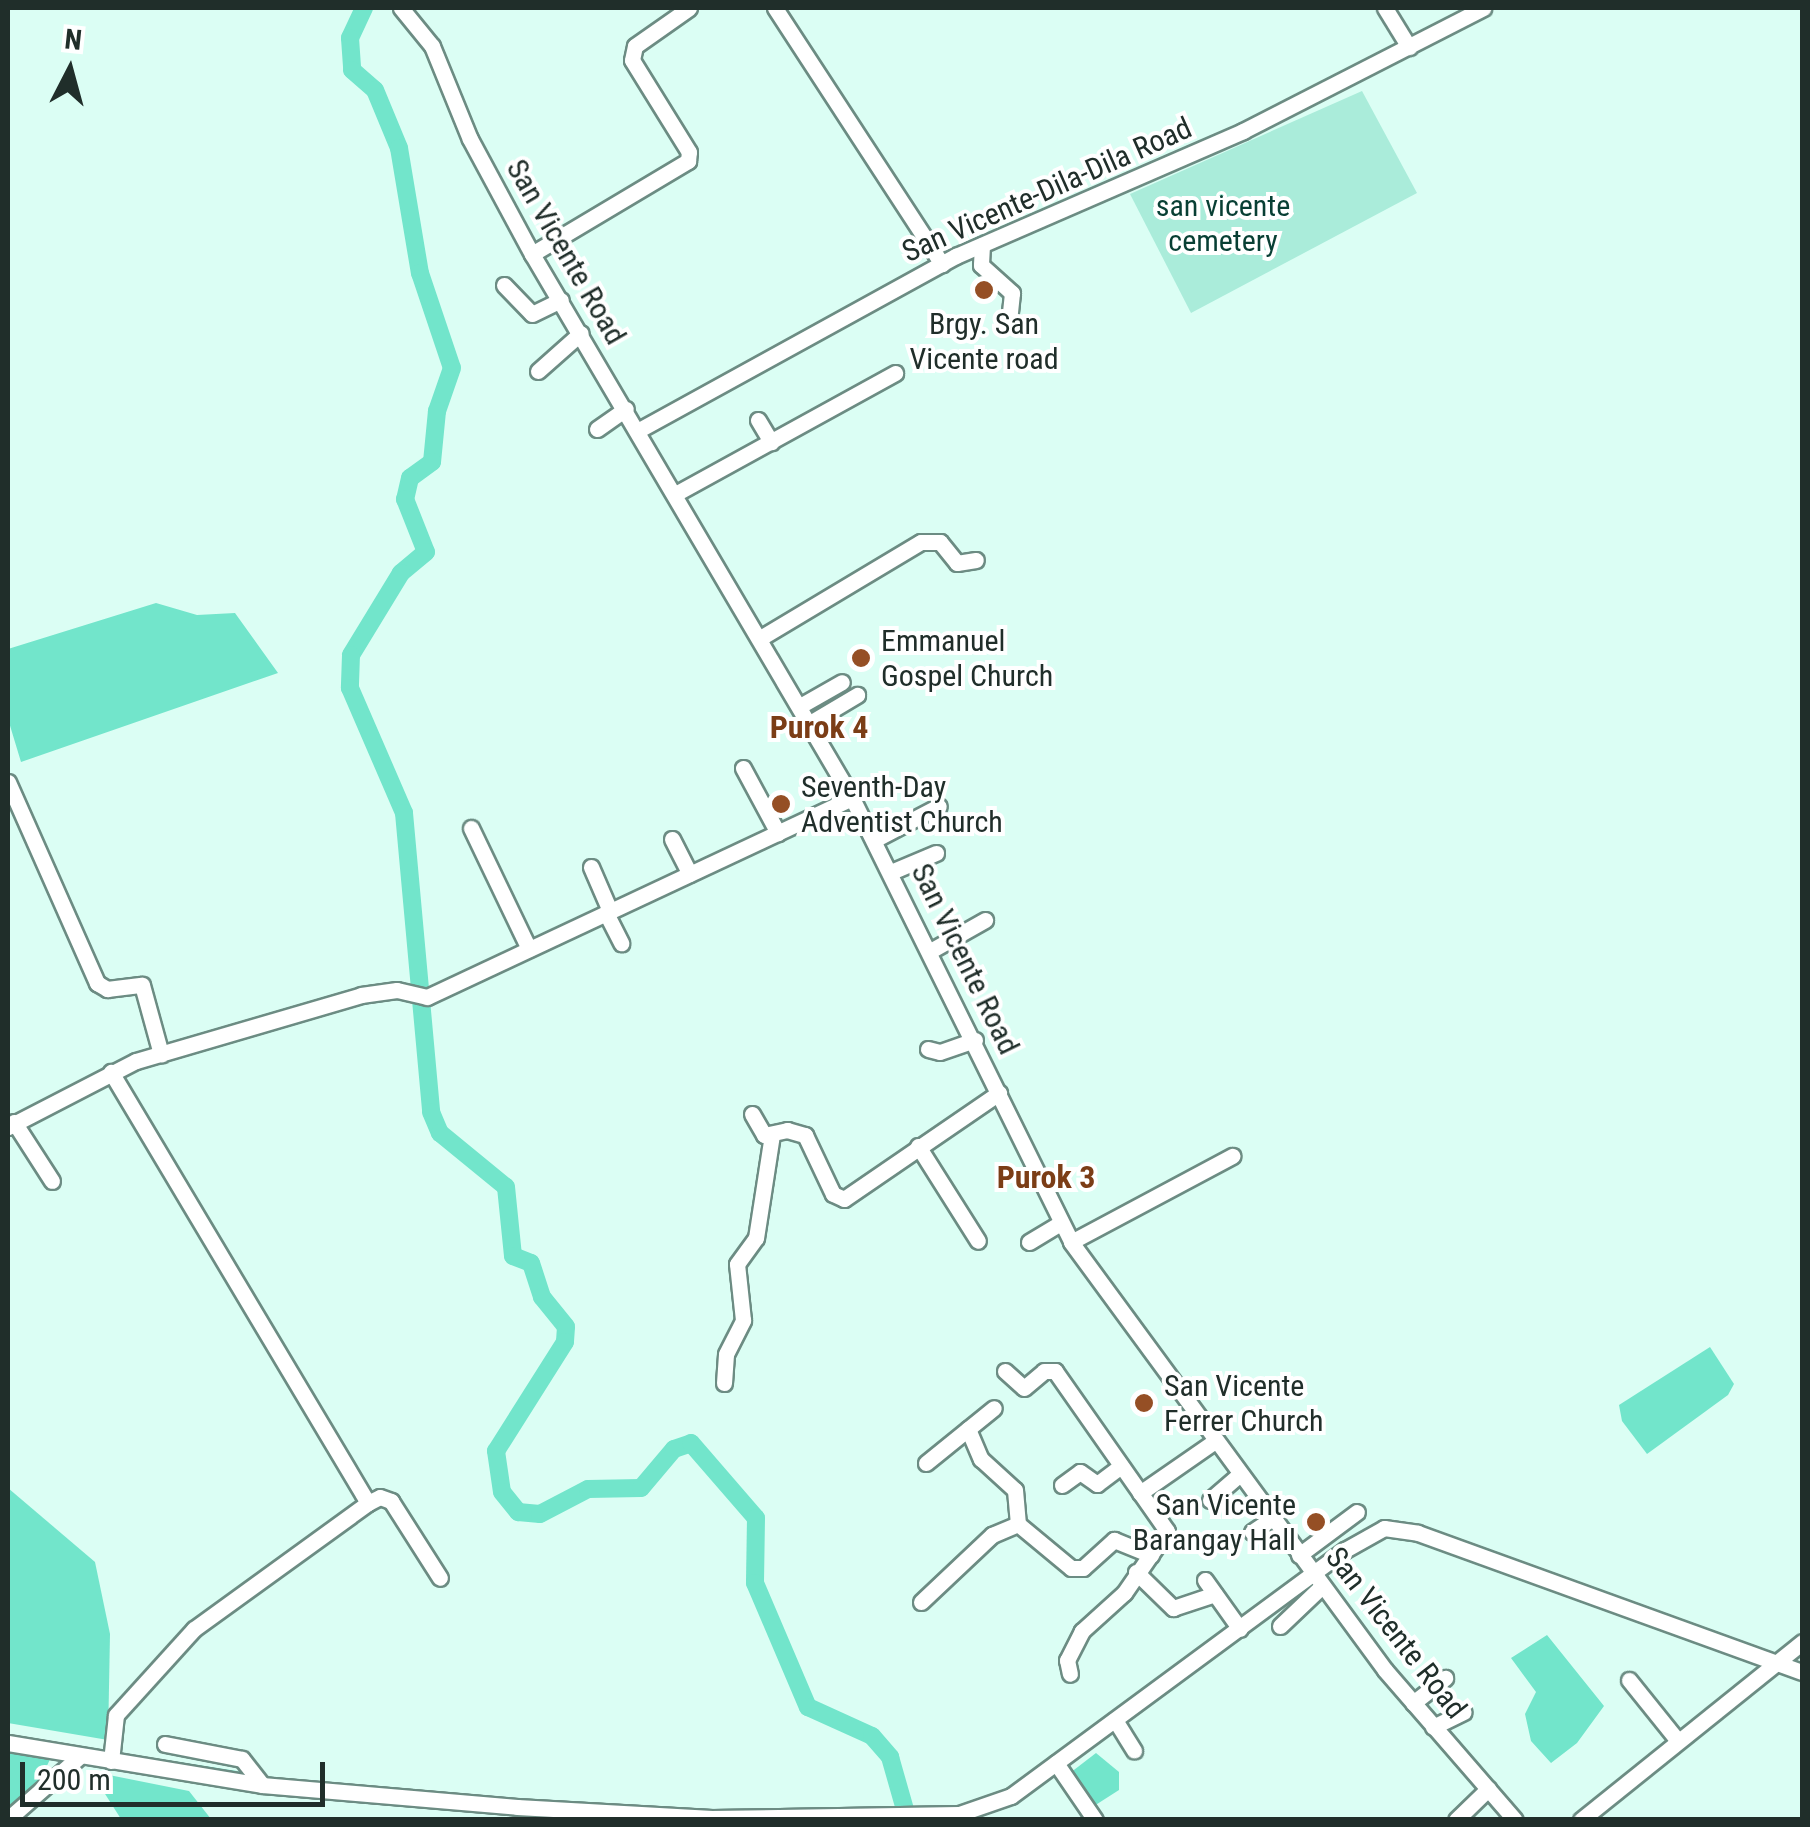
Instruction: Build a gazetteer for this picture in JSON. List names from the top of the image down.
{
  "streets": {
    "street": ["San Vicente-Dila-Dila Road", "San Vicente Road"]
  },
  "crossings": [
    ["San Vicente-Dila-Dila Road", "San Vicente Road"]
  ],
  "districts": ["Purok 4", "Purok 3"],
  "parks": ["san vicente cemetery"],
  "places": [
    "Brgy. San Vicente road",
    "Emmanuel Gospel Church",
    "Seventh-Day Adventist Church",
    "San Vicente Ferrer Church",
    "San Vicente Barangay Hall"
  ],
  "scale_bar": "200 m",
  "north": "top"
}
